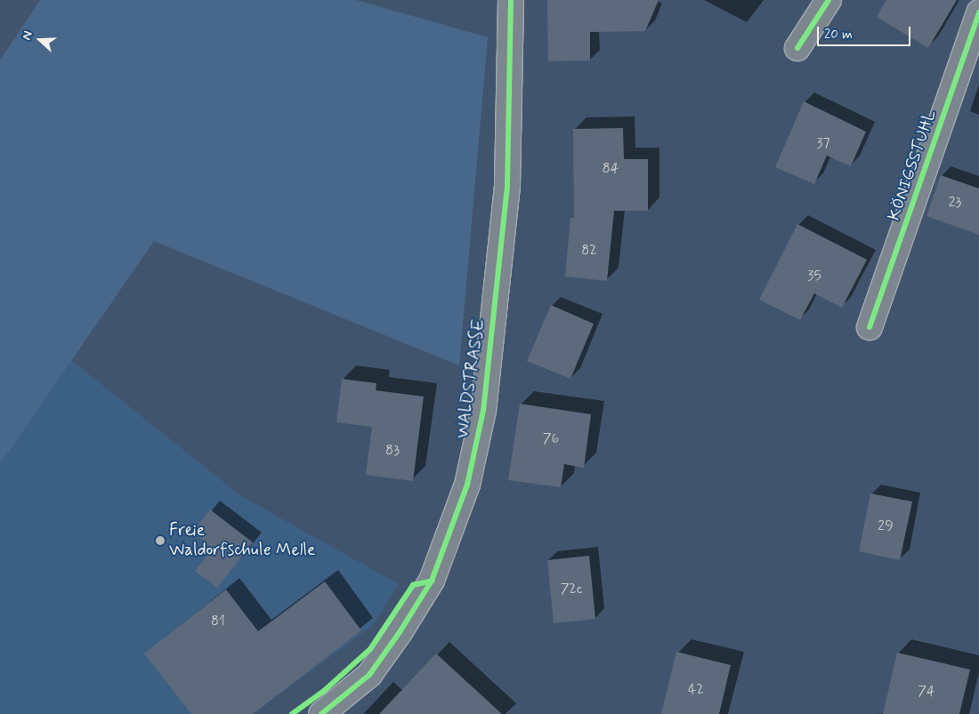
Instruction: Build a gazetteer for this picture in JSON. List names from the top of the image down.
{
  "streets": {
    "street": ["KÖNIGSSTUHL", "WALDSTRASSE"]
  },
  "places": ["Freie Waldorfschule Melle"],
  "house_numbers": [
    "37",
    "84",
    "23",
    "82",
    "35",
    "76",
    "83",
    "29",
    "72c",
    "81",
    "42",
    "74"
  ],
  "scale_bar": "20 m",
  "north": "left"
}
